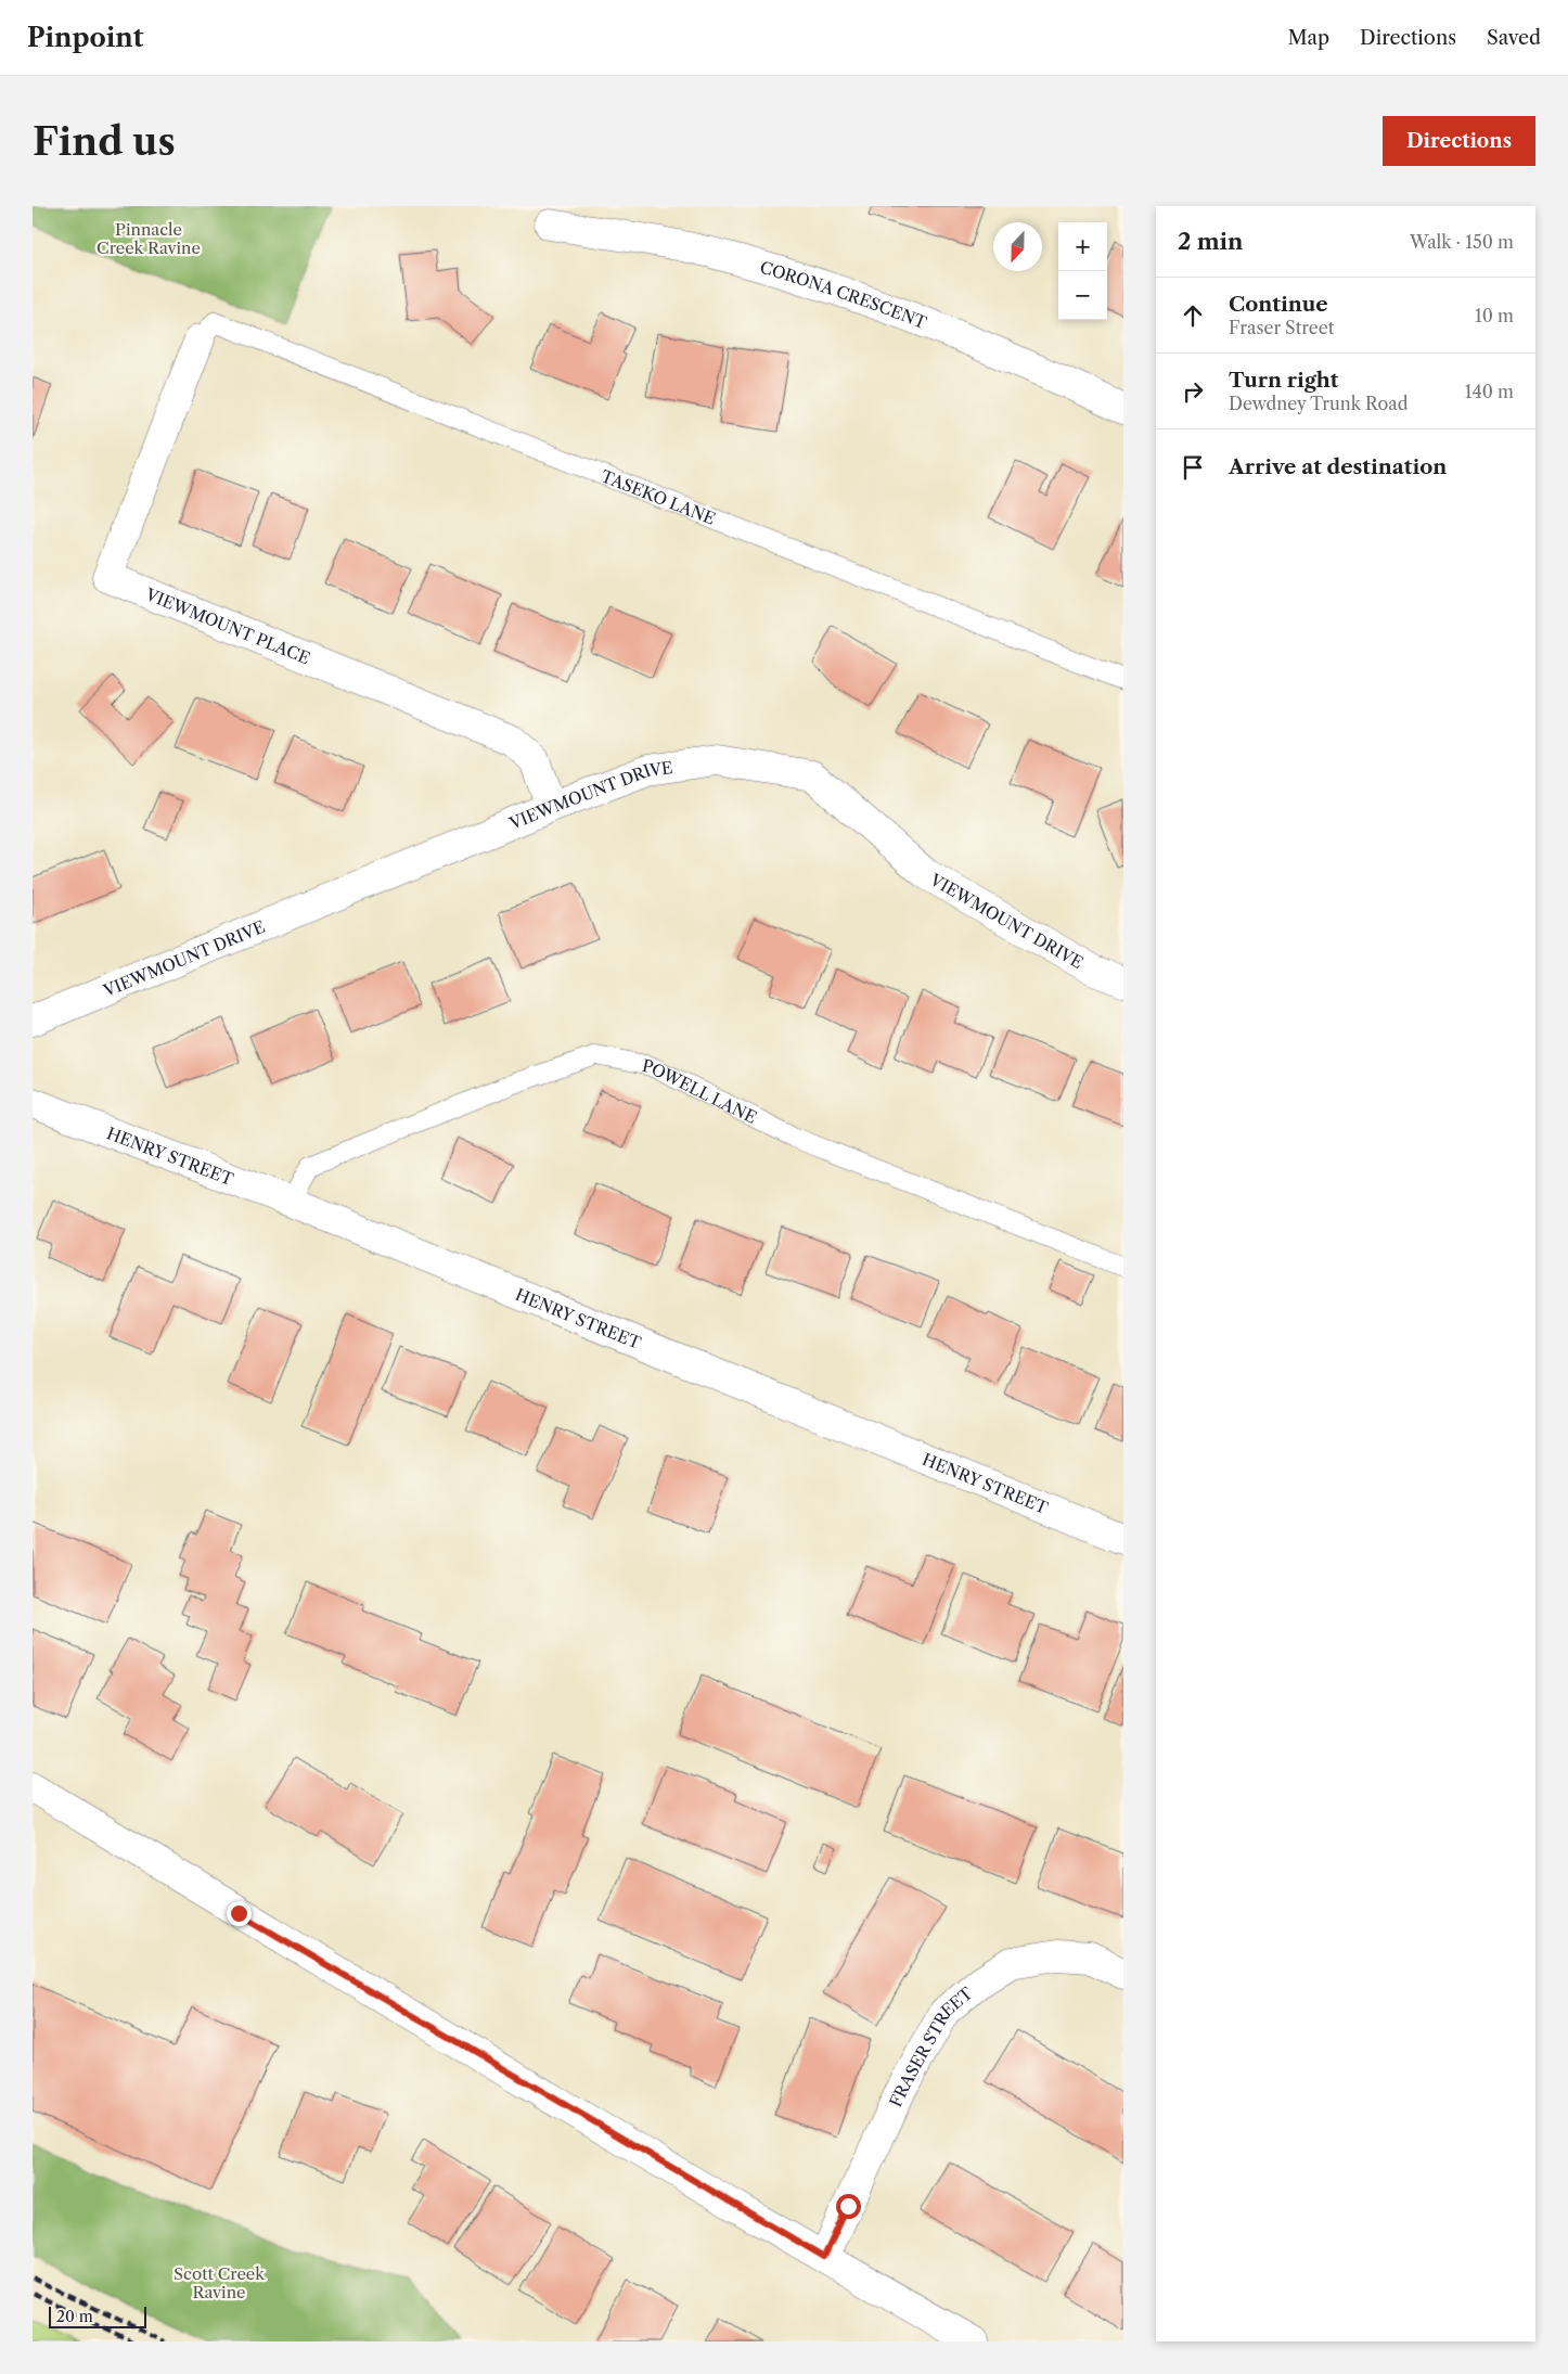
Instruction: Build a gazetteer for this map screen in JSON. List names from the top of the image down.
{
  "streets": {
    "street": [
      "CORONA CRESCENT",
      "VIEWMOUNT PLACE",
      "VIEWMOUNT DRIVE",
      "HENRY STREET",
      "FRASER STREET"
    ],
    "lane": ["TASEKO LANE", "POWELL LANE"]
  },
  "crossings": [
    ["TASEKO LANE", "VIEWMOUNT PLACE"],
    ["VIEWMOUNT PLACE", "VIEWMOUNT DRIVE"],
    ["POWELL LANE", "HENRY STREET"]
  ],
  "parks": ["Pinnacle Creek Ravine", "Scott Creek Ravine"],
  "scale_bar": "20 m",
  "north": "bottom",
  "page": {
    "header": "Pinpoint",
    "nav": ["Map", "Directions", "Saved"],
    "buttons": "Directions",
    "title": "Find us",
    "heading": ["2 min", "Walk · 150 m"],
    "map_buttons": ["+", "−"],
    "list": [
      ["Continue", "Fraser Street", "10 m"],
      ["Turn right", "Dewdney Trunk Road", "140 m"],
      "Arrive at destination"
    ],
    "scale": "20 m"
  }
}
